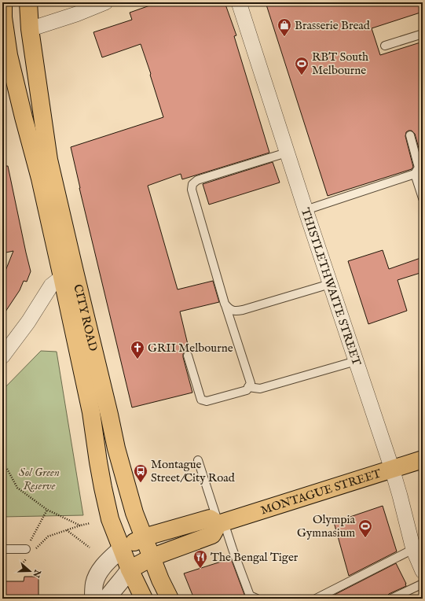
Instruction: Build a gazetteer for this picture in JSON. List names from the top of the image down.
{
  "streets": {
    "main road": ["CITY ROAD", "MONTAGUE STREET"],
    "street": ["THISTLETHWAITE STREET"]
  },
  "crossings": [
    ["THISTLETHWAITE STREET", "MONTAGUE STREET"]
  ],
  "parks": ["Sol Green Reserve"],
  "places": {
    "shop": ["Brasserie Bread"],
    "sports": ["RBT South Melbourne", "Olympia Gymnasium"],
    "church": ["GRII Melbourne"],
    "bus stop": ["Montague Street/City Road"],
    "restaurant": ["The Bengal Tiger"]
  },
  "north": "right"
}
